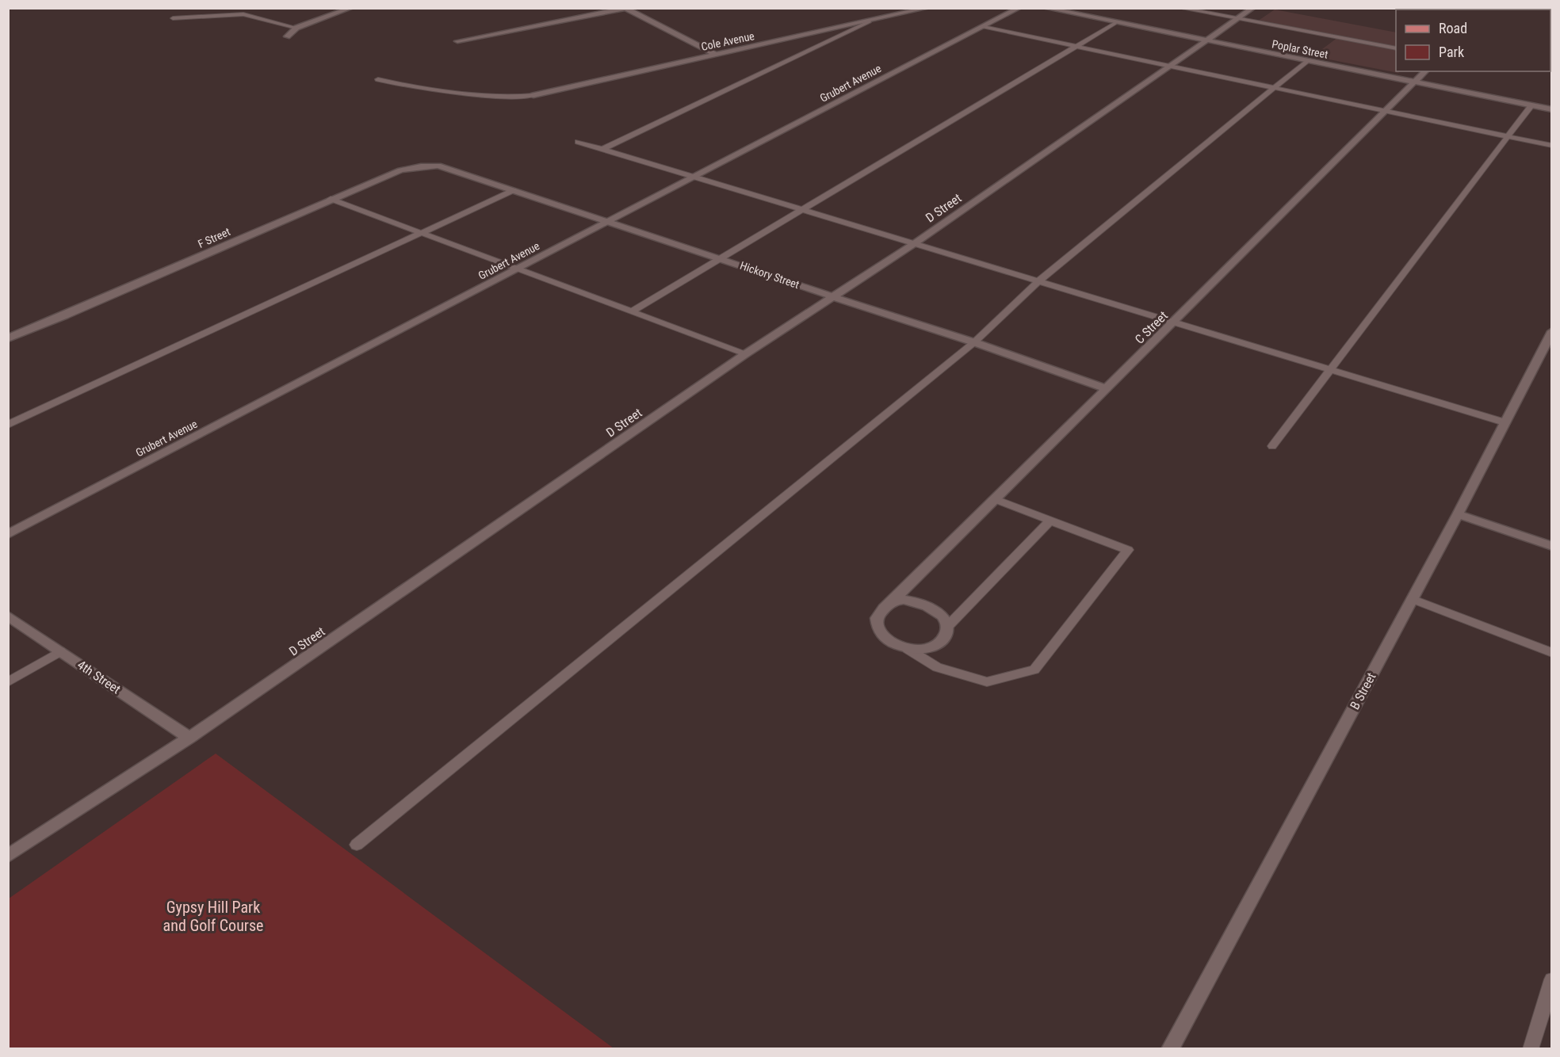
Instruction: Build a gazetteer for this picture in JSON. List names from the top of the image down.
{
  "streets": {
    "street": [
      "Cole Avenue",
      "Poplar Street",
      "Grubert Avenue",
      "D Street",
      "F Street",
      "Hickory Street",
      "C Street",
      "4th Street",
      "B Street"
    ]
  },
  "crossings": [
    ["Poplar Street", "D Street"],
    ["Poplar Street", "C Street"],
    ["Grubert Avenue", "Hickory Street"],
    ["D Street", "Hickory Street"],
    ["D Street", "4th Street"],
    ["F Street", "Hickory Street"],
    ["Hickory Street", "C Street"]
  ],
  "parks": ["Gypsy Hill Park and Golf Course"],
  "legend": ["Road", "Park"]
}
